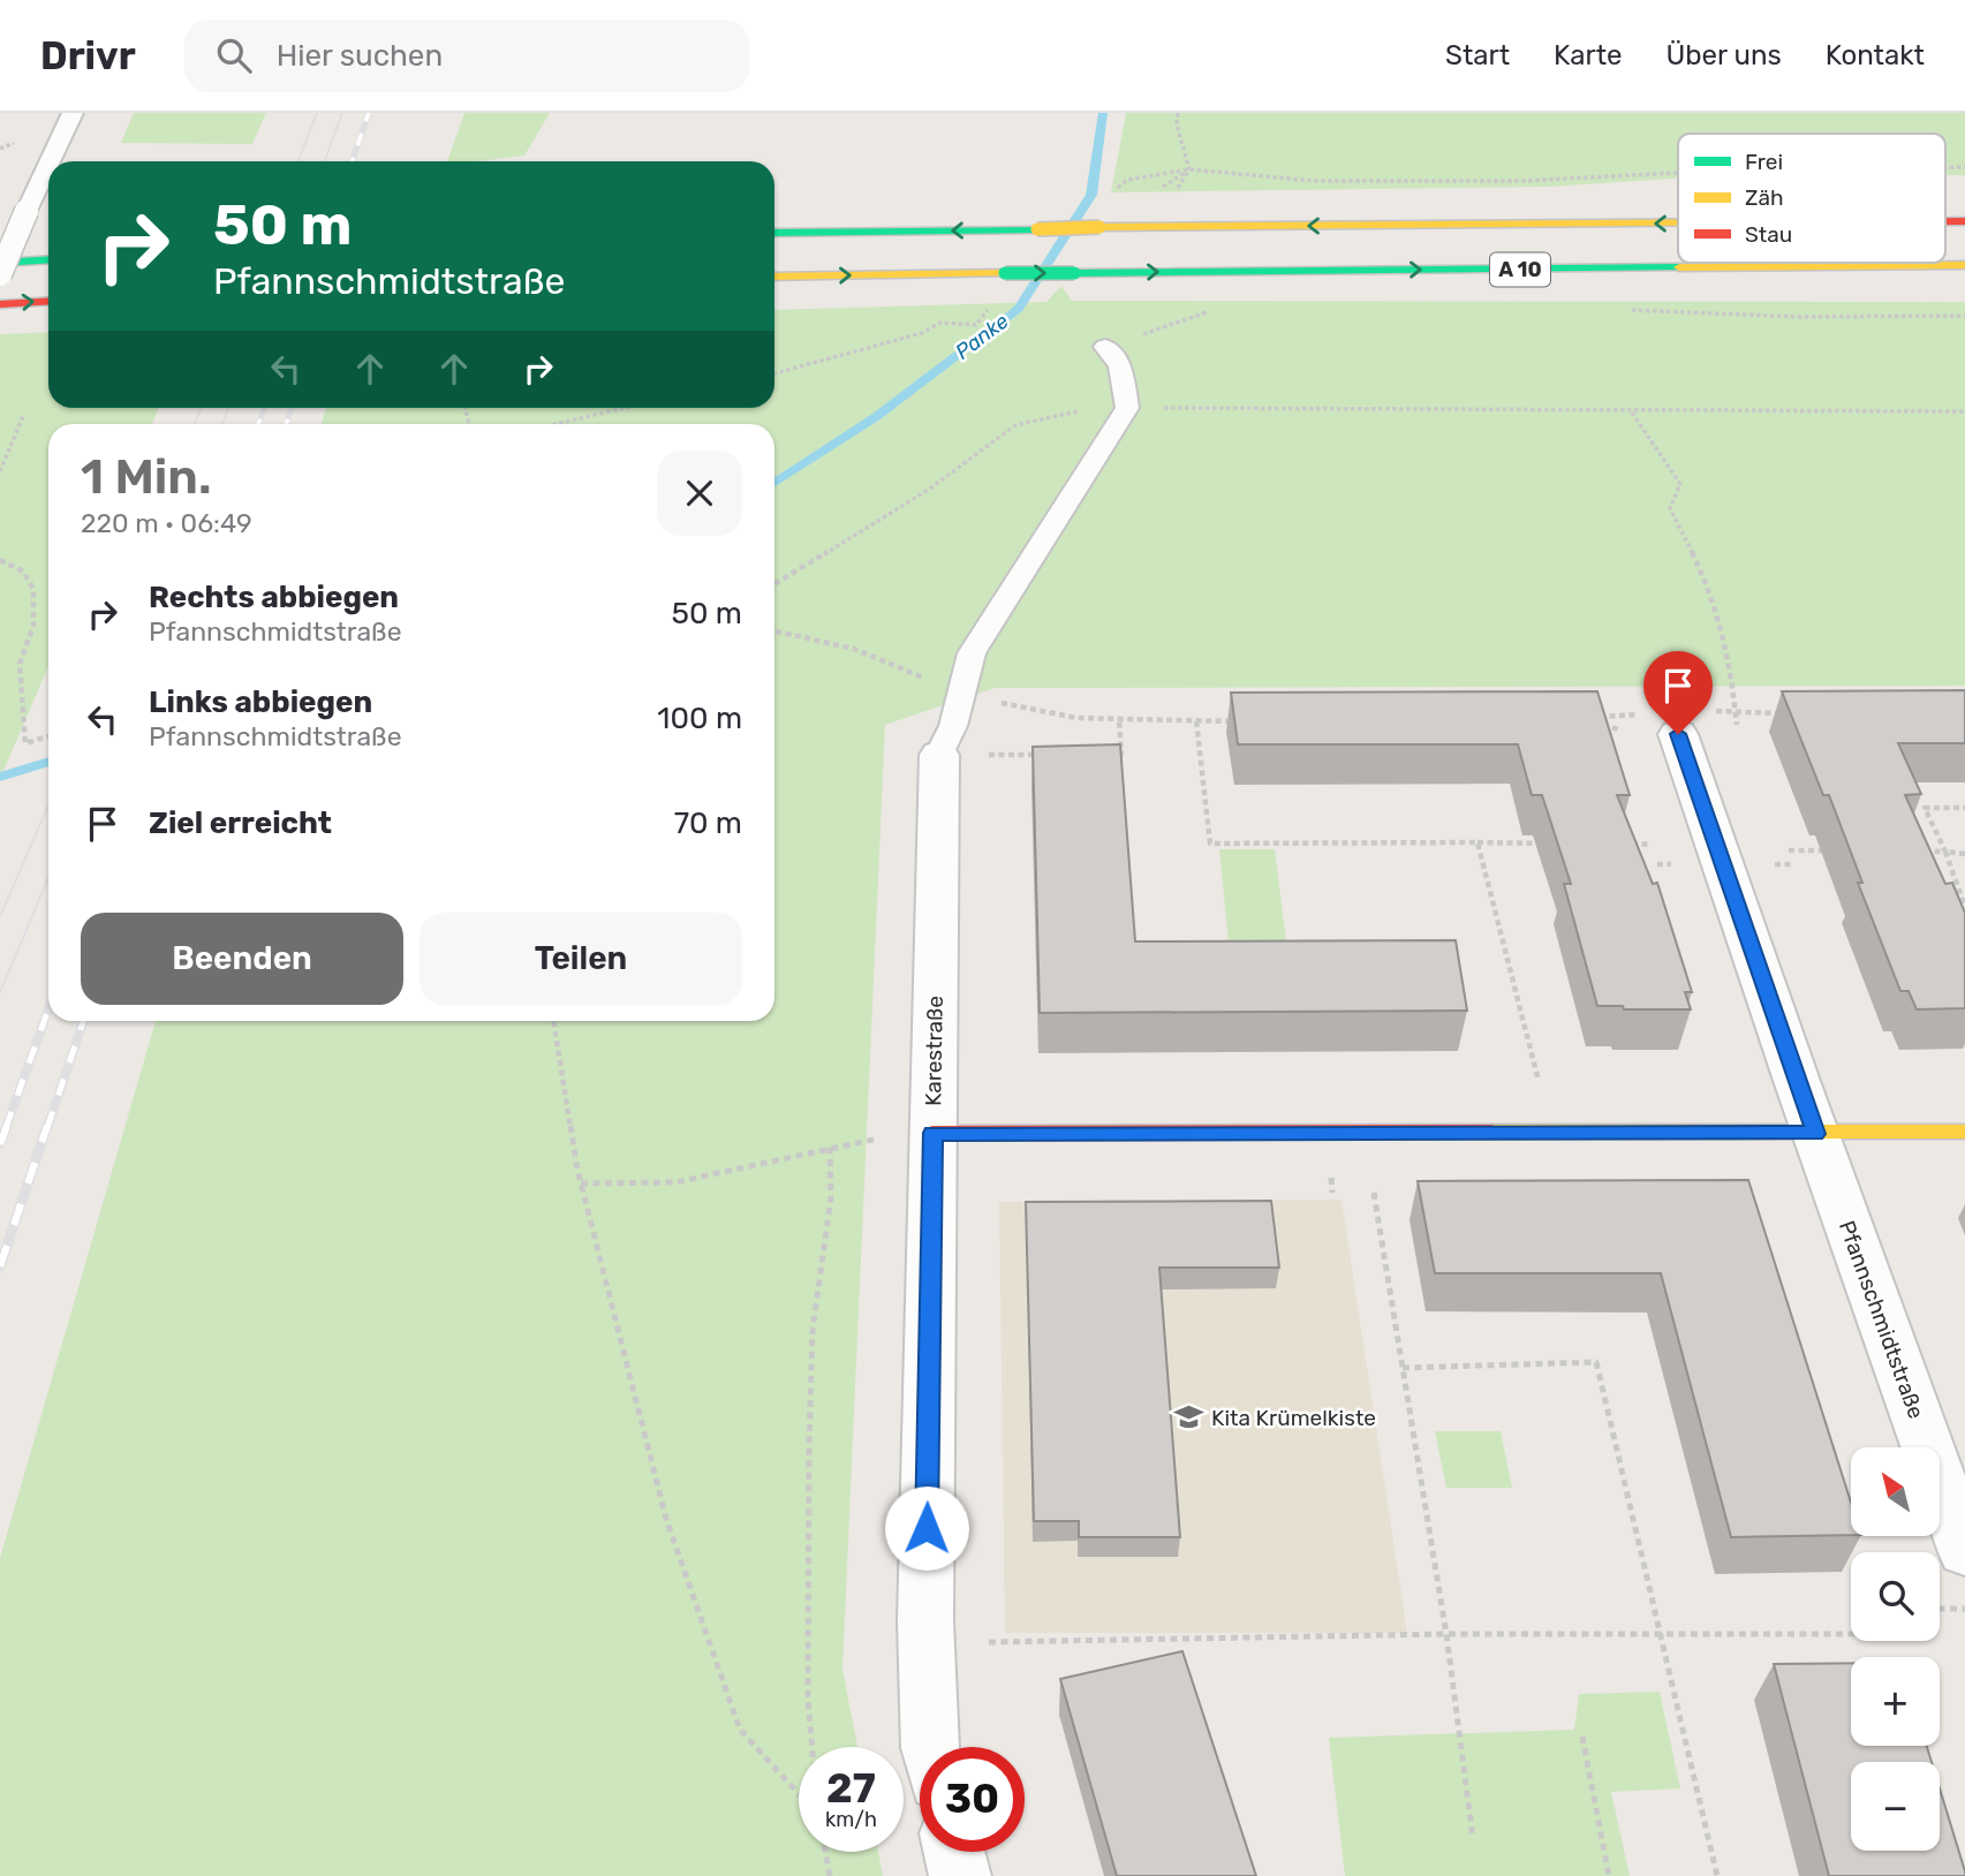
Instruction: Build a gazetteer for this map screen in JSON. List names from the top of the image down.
{
  "streets": {
    "main road": ["A 10"],
    "street": ["Karestraße", "Pfannschmidtstraße"]
  },
  "water": ["Panke"],
  "places": {
    "school or university": ["Kita Krümelkiste"]
  },
  "legend": ["Frei", "Zäh", "Stau"],
  "north": "top left",
  "page": {
    "header": "Drivr",
    "search": "Hier suchen",
    "nav": [
      "Start",
      "Karte",
      "Über uns",
      "Kontakt"
    ],
    "turn": ["50 m", "Pfannschmidtstraße"],
    "heading": ["1 Min.", "220 m · 06:49"],
    "list": [
      {
        "name": "Rechts abbiegen",
        "note": "Pfannschmidtstraße",
        "value": "50 m"
      },
      {
        "name": "Links abbiegen",
        "note": "Pfannschmidtstraße",
        "value": "100 m"
      },
      {
        "name": "Ziel erreicht",
        "value": "70 m"
      }
    ],
    "buttons": ["Beenden", "Teilen"],
    "map_buttons": ["+", "−"],
    "speed": "27 km/h",
    "limit": "30"
  }
}
